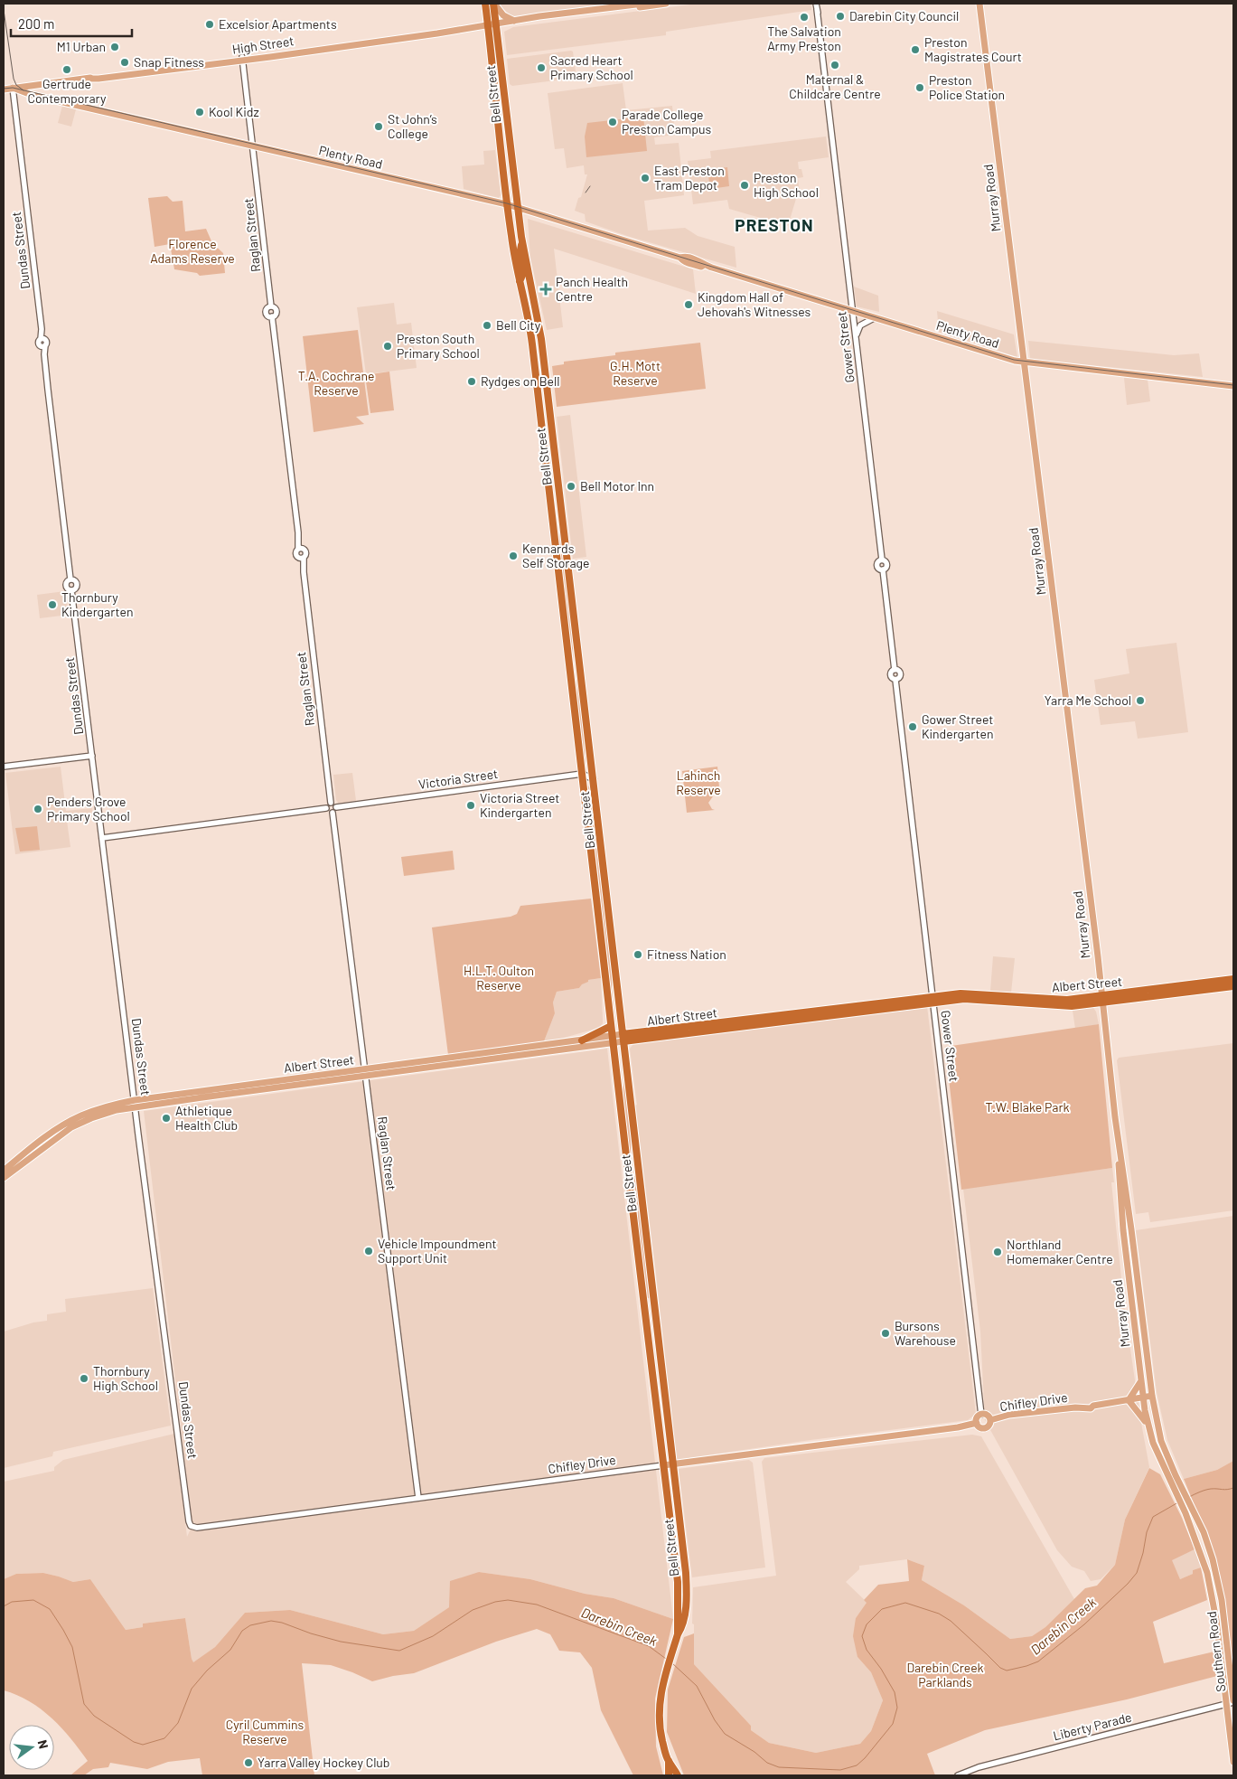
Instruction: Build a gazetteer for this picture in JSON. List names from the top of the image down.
{
  "streets": {
    "highway": ["Bell Street", "Albert Street"],
    "main road": [
      "High Street",
      "Plenty Road",
      "Murray Road",
      "Chifley Drive",
      "Southern Road"
    ],
    "street": [
      "Raglan Street",
      "Dundas Street",
      "Gower Street",
      "Victoria Street",
      "Liberty Parade"
    ]
  },
  "crossings": [
    ["High Street", "Bell Street"],
    ["High Street", "Plenty Road"],
    ["High Street", "Raglan Street"],
    ["High Street", "Dundas Street"],
    ["Bell Street", "Plenty Road"],
    ["Bell Street", "Victoria Street"],
    ["Bell Street", "Albert Street"],
    ["Bell Street", "Chifley Drive"],
    ["Plenty Road", "Murray Road"],
    ["Plenty Road", "Raglan Street"],
    ["Plenty Road", "Dundas Street"],
    ["Plenty Road", "Gower Street"],
    ["Murray Road", "Albert Street"],
    ["Murray Road", "Chifley Drive"],
    ["Murray Road", "Southern Road"],
    ["Raglan Street", "Victoria Street"],
    ["Raglan Street", "Albert Street"],
    ["Raglan Street", "Chifley Drive"],
    ["Dundas Street", "Albert Street"],
    ["Dundas Street", "Chifley Drive"],
    ["Gower Street", "Albert Street"],
    ["Gower Street", "Chifley Drive"],
    ["Southern Road", "Liberty Parade"]
  ],
  "districts": ["PRESTON"],
  "water": ["Darebin Creek"],
  "parks": [
    "Florence Adams Reserve",
    "G.H. Mott Reserve",
    "T.A. Cochrane Reserve",
    "Lahinch Reserve",
    "H.L.T. Oulton Reserve",
    "T.W. Blake Park",
    "Darebin Creek Parklands",
    "Cyril Cummins Reserve"
  ],
  "places": {
    "other": [
      "Darebin City Council",
      "The Salvation Army Preston",
      "Excelsior Apartments",
      "M1 Urban",
      "Preston Magistrates Court",
      "Snap Fitness",
      "Maternal & Childcare Centre",
      "Sacred Heart Primary School",
      "Gertrude Contemporary",
      "Preston Police Station",
      "Kool Kidz",
      "Parade College Preston Campus",
      "St John’s College",
      "East Preston Tram Depot",
      "Preston High School",
      "Kingdom Hall of Jehovah's Witnesses",
      "Bell City",
      "Preston South Primary School",
      "Rydges on Bell",
      "Bell Motor Inn",
      "Kennards Self Storage",
      "Thornbury Kindergarten",
      "Yarra Me School",
      "Gower Street Kindergarten",
      "Victoria Street Kindergarten",
      "Penders Grove Primary School",
      "Fitness Nation",
      "Athletique Health Club",
      "Vehicle Impoundment Support Unit",
      "Northland Homemaker Centre",
      "Bursons Warehouse",
      "Thornbury High School",
      "Yarra Valley Hockey Club"
    ],
    "health": ["Panch Health Centre"]
  },
  "scale_bar": "200 m",
  "north": "right"
}
